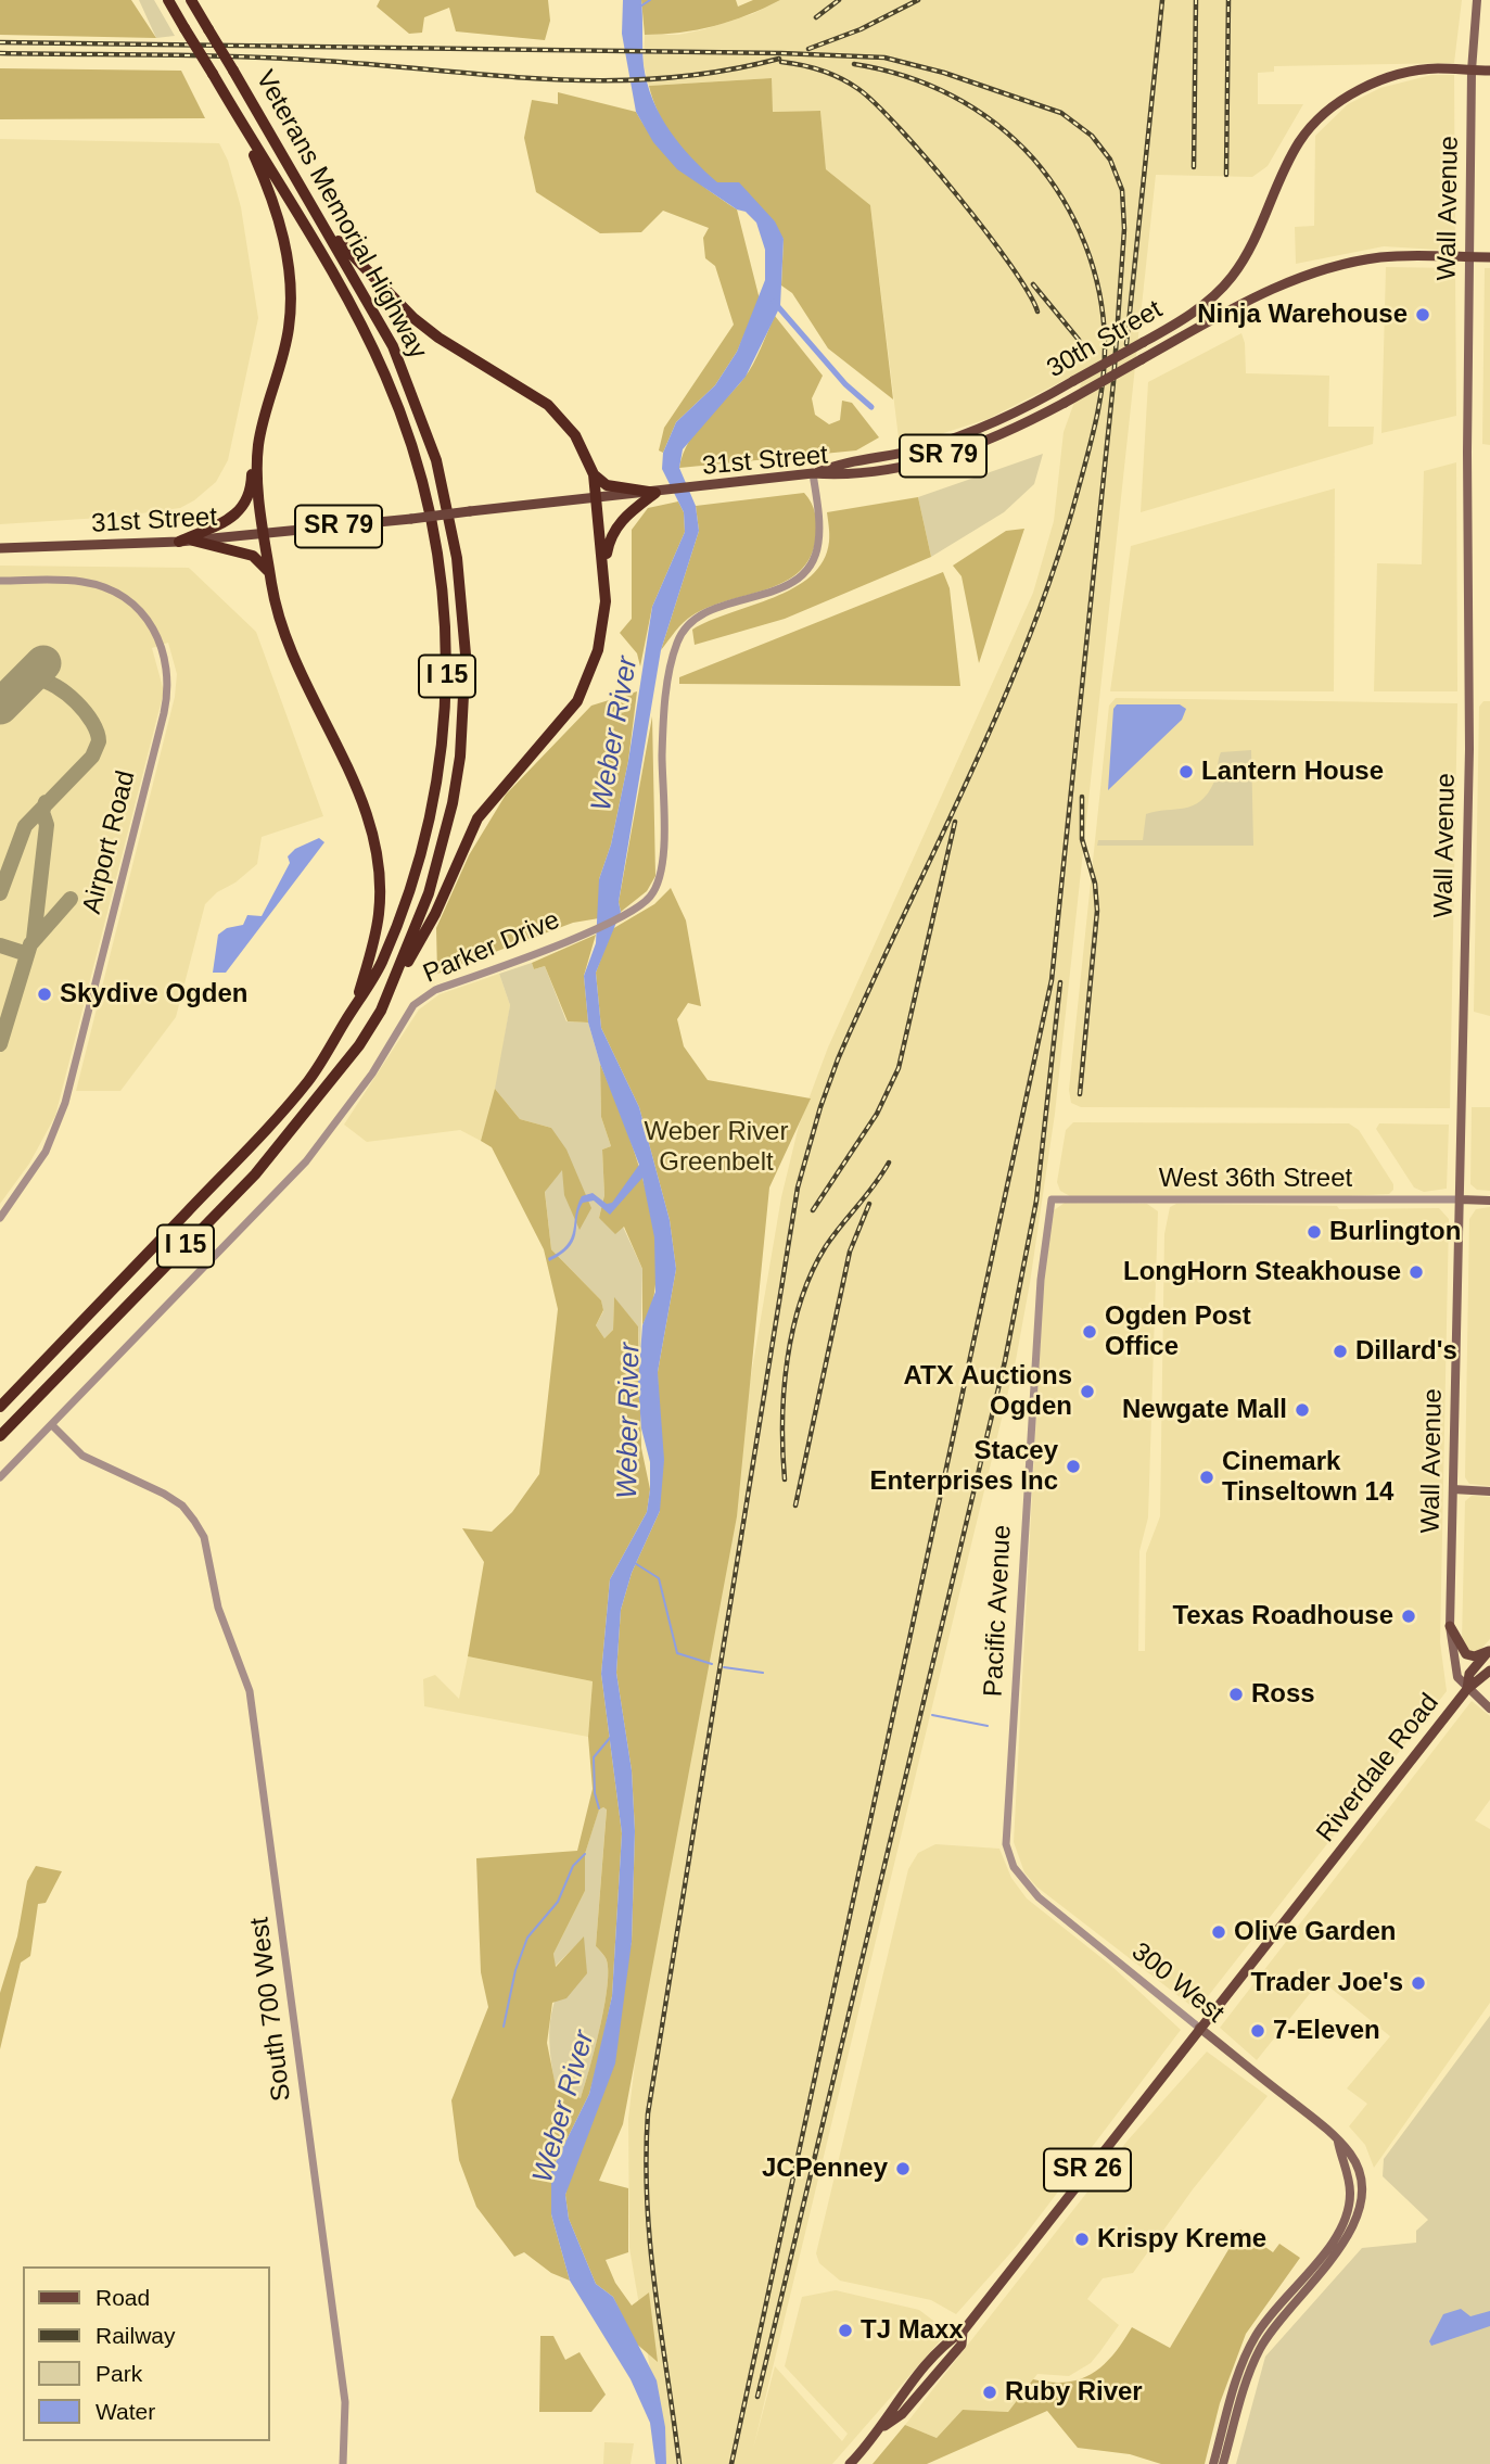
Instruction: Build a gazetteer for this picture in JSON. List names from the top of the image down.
{
  "streets": {
    "highway": ["Veterans Memorial Highway", "I 15"],
    "main road": [
      "Wall Avenue",
      "30th Street",
      "SR 79",
      "31st Street",
      "Riverdale Road",
      "300 West",
      "SR 26"
    ],
    "street": [
      "Airport Road",
      "Parker Drive",
      "West 36th Street",
      "Pacific Avenue",
      "South 700 West"
    ]
  },
  "crossings": [
    ["Wall Avenue", "30th Street"],
    ["Wall Avenue", "31st Street"],
    ["Wall Avenue", "West 36th Street"],
    ["Wall Avenue", "Riverdale Road"],
    ["30th Street", "31st Street"],
    ["30th Street", "Parker Drive"],
    ["31st Street", "Parker Drive"],
    ["Parker Drive", "South 700 West"],
    ["West 36th Street", "Pacific Avenue"],
    ["Pacific Avenue", "300 West"],
    ["Riverdale Road", "300 West"],
    ["Riverdale Road", "SR 26"],
    ["300 West", "SR 26"]
  ],
  "water": ["Weber River"],
  "parks": ["Weber River Greenbelt"],
  "places": [
    "Ninja Warehouse",
    "Lantern House",
    "Skydive Ogden",
    "Burlington",
    "LongHorn Steakhouse",
    "Ogden Post Office",
    "Dillard's",
    "ATX Auctions Ogden",
    "Newgate Mall",
    "Stacey Enterprises Inc",
    "Cinemark Tinseltown 14",
    "Texas Roadhouse",
    "Ross",
    "Olive Garden",
    "Trader Joe's",
    "7-Eleven",
    "JCPenney",
    "Krispy Kreme",
    "TJ Maxx",
    "Ruby River"
  ],
  "legend": [
    "Road",
    "Railway",
    "Park",
    "Water"
  ]
}
